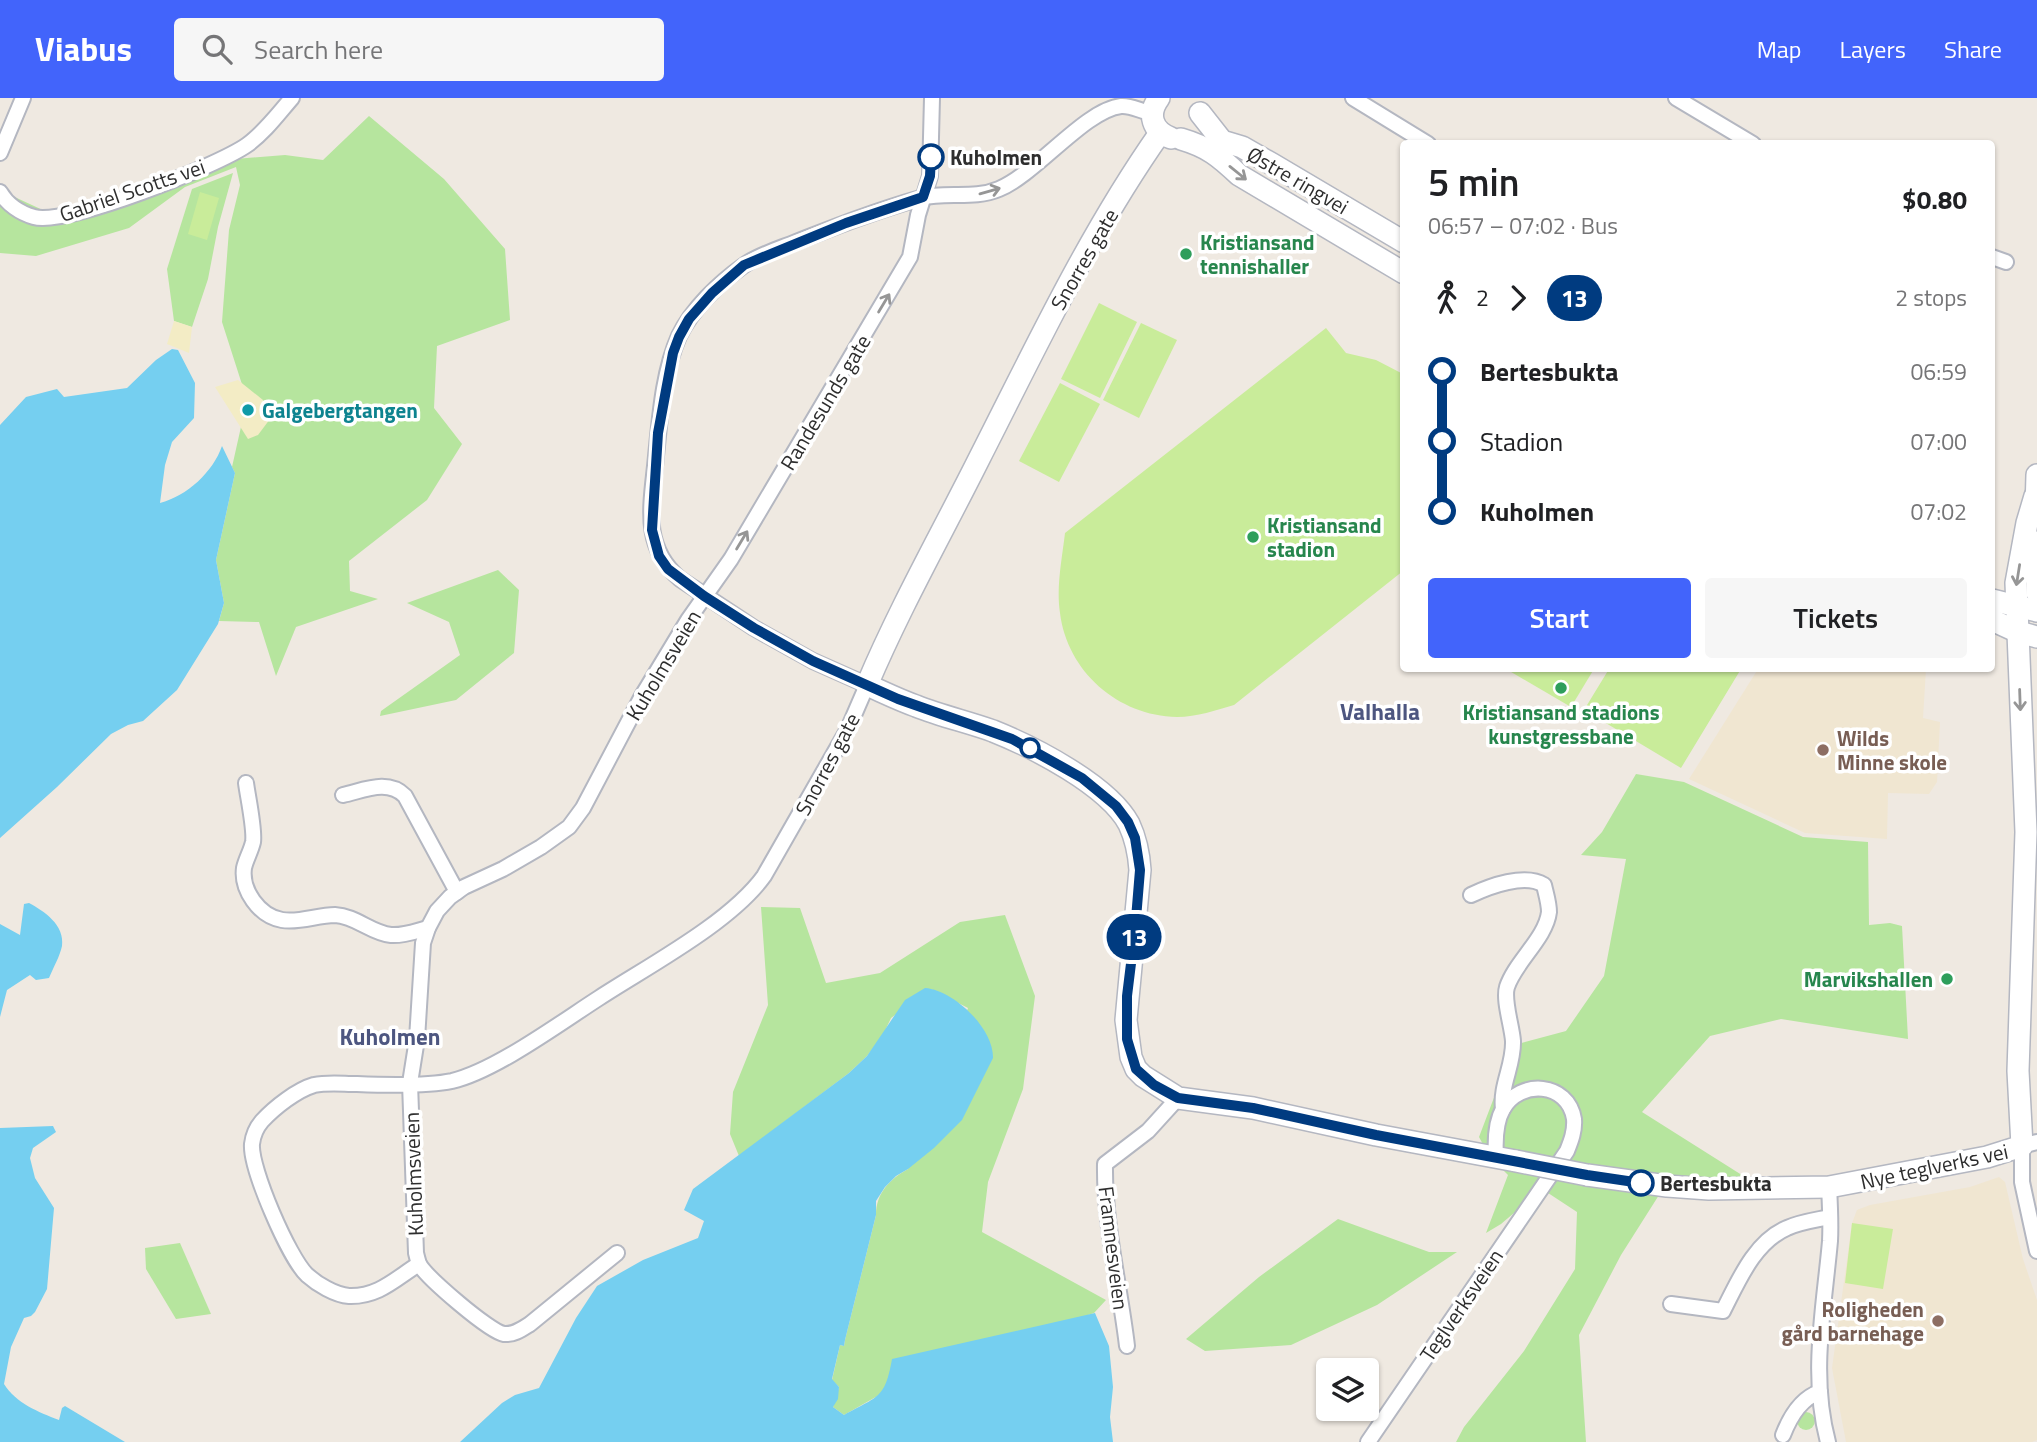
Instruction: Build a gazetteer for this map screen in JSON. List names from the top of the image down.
{
  "streets": {
    "street": [
      "Østre ringvei",
      "Gabriel Scotts vei",
      "Snorres gate",
      "Randesunds gate",
      "Kuholmsveien",
      "Nye teglverks vei",
      "Framnesveien",
      "Teglverksveien"
    ]
  },
  "crossings": [
    ["Østre ringvei", "Snorres gate"],
    ["Snorres gate", "Kuholmsveien"],
    ["Randesunds gate", "Kuholmsveien"]
  ],
  "one_way": ["Randesunds gate"],
  "districts": ["Valhalla", "Kuholmen"],
  "places": [
    "Kuholmen",
    "Kristiansand tennishaller",
    "Galgebergtangen",
    "Kristiansand stadion",
    "Kristiansand stadions kunstgressbane",
    "Wilds Minne skole",
    "Marvikshallen",
    "Bertesbukta",
    "Roligheden gård barnehage"
  ],
  "lines": ["bus line 13"],
  "page": {
    "header": "Viabus",
    "search": "Search here",
    "nav": ["Map", "Layers", "Share"],
    "on_map": "13",
    "heading": ["5 min", "06:57 – 07:02 · Bus", "$0.80"],
    "legs": ["2", "13", "2 stops"],
    "list": [
      {
        "name": "Bertesbukta",
        "value": "06:59"
      },
      {
        "name": "Stadion",
        "value": "07:00"
      },
      {
        "name": "Kuholmen",
        "value": "07:02"
      }
    ],
    "buttons": ["Start", "Tickets"]
  }
}
